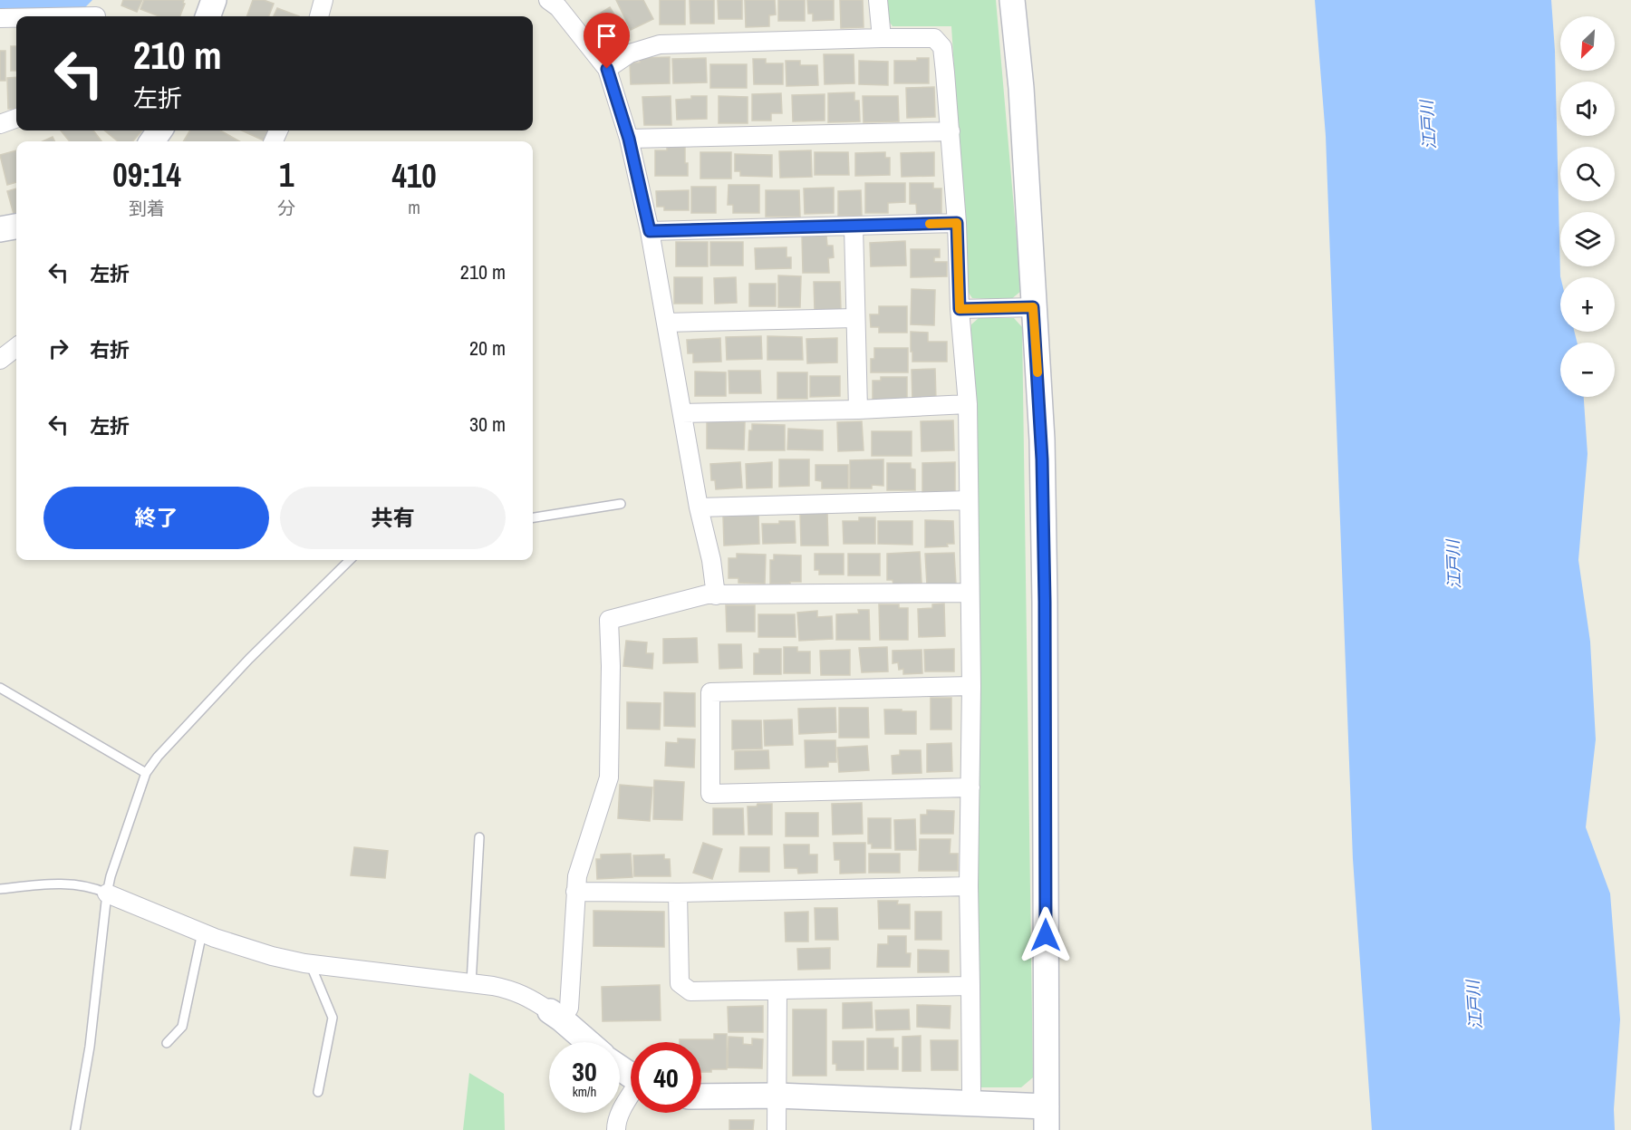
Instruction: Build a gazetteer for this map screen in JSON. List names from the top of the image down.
{
  "water": ["江戸川"],
  "north": "bottom left",
  "page": {
    "map_buttons": ["+", "−"],
    "turn": ["210 m", "左折"],
    "eta": [
      "09:14",
      "到着",
      "1",
      "分",
      "410",
      "m"
    ],
    "list": [
      {
        "name": "左折",
        "value": "210 m"
      },
      {
        "name": "右折",
        "value": "20 m"
      },
      {
        "name": "左折",
        "value": "30 m"
      }
    ],
    "buttons": ["終了", "共有"],
    "speed": "30 km/h",
    "limit": "40"
  }
}
